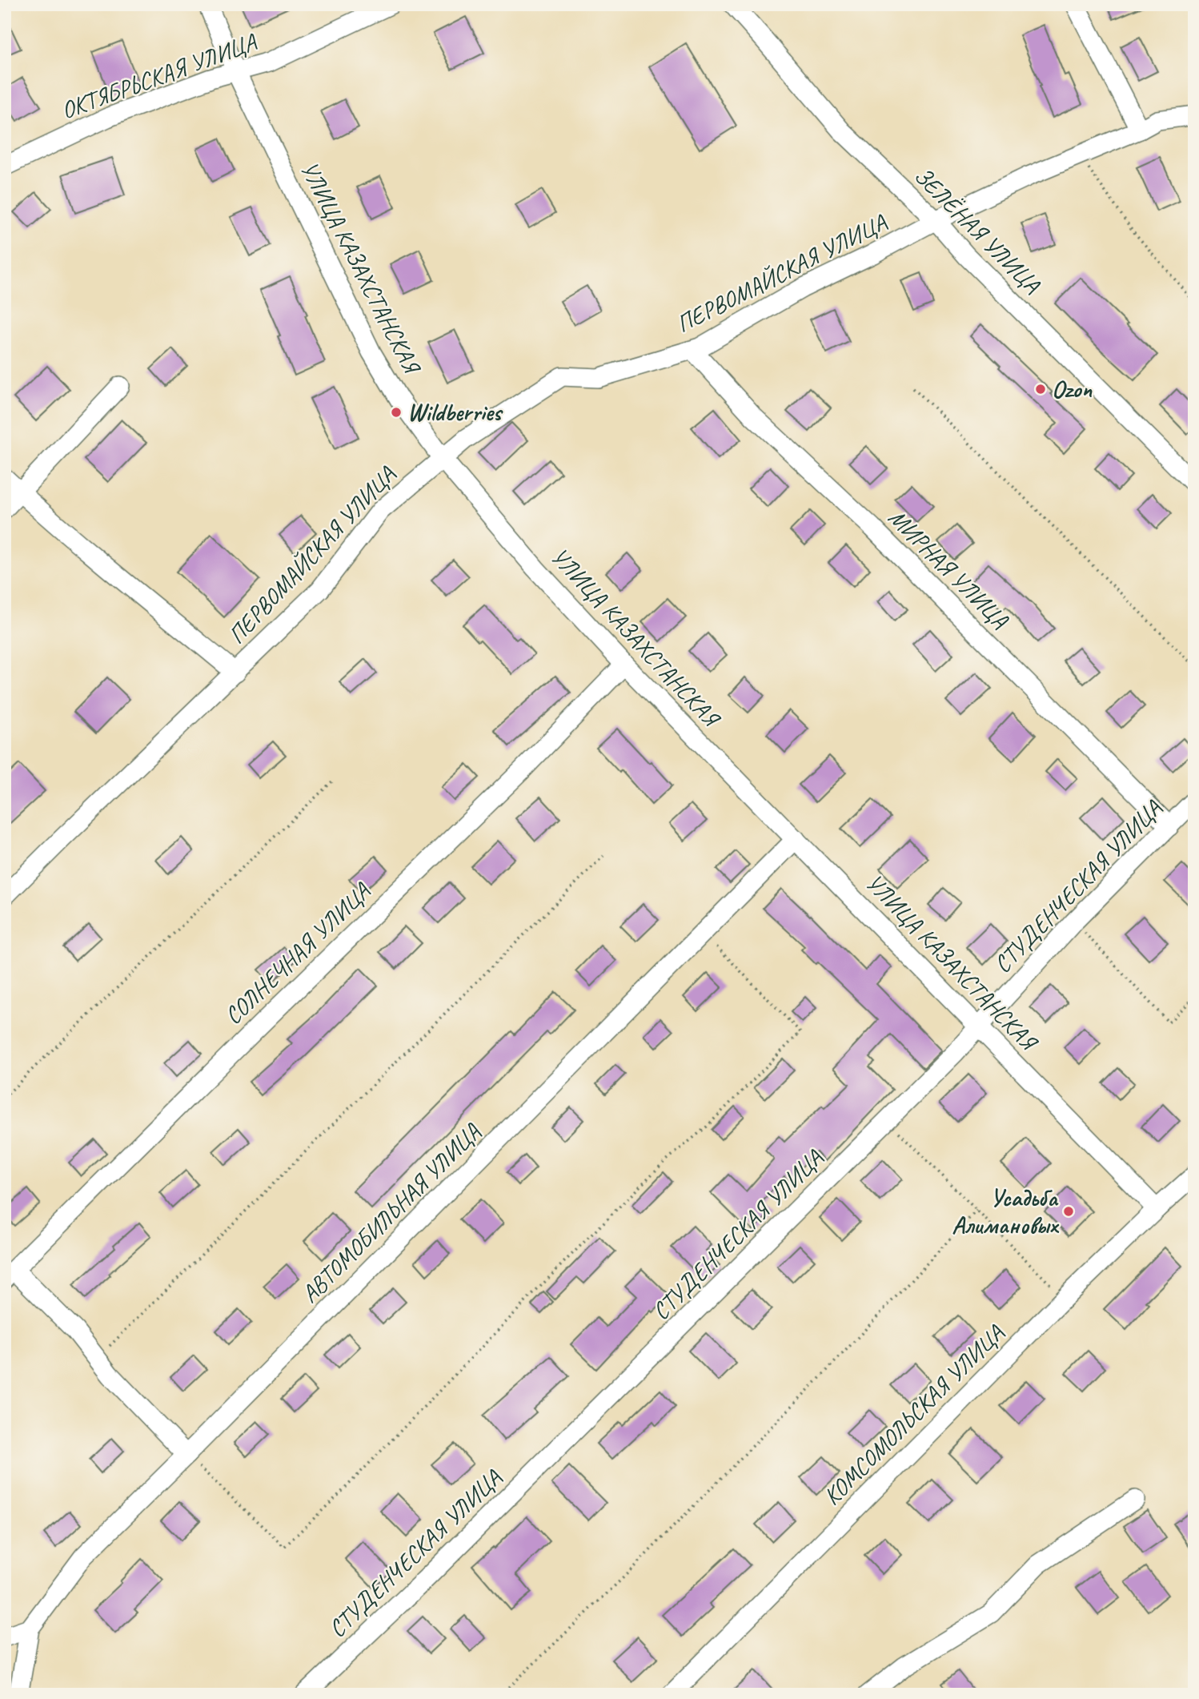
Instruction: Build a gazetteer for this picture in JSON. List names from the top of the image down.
{
  "streets": {
    "street": [
      "ОКТЯБРЬСКАЯ УЛИЦА",
      "ЗЕЛЁНАЯ УЛИЦА",
      "УЛИЦА КАЗАХСТАНСКАЯ",
      "ПЕРВОМАЙСКАЯ УЛИЦА",
      "МИРНАЯ УЛИЦА",
      "СТУДЕНЧЕСКАЯ УЛИЦА",
      "СОЛНЕЧНАЯ УЛИЦА",
      "АВТОМОБИЛЬНАЯ УЛИЦА",
      "КОМСОМОЛЬСКАЯ УЛИЦА"
    ]
  },
  "crossings": [
    ["ОКТЯБРЬСКАЯ УЛИЦА", "УЛИЦА КАЗАХСТАНСКАЯ"],
    ["ЗЕЛЁНАЯ УЛИЦА", "ПЕРВОМАЙСКАЯ УЛИЦА"],
    ["УЛИЦА КАЗАХСТАНСКАЯ", "ПЕРВОМАЙСКАЯ УЛИЦА"],
    ["УЛИЦА КАЗАХСТАНСКАЯ", "СТУДЕНЧЕСКАЯ УЛИЦА"],
    ["УЛИЦА КАЗАХСТАНСКАЯ", "СОЛНЕЧНАЯ УЛИЦА"],
    ["УЛИЦА КАЗАХСТАНСКАЯ", "АВТОМОБИЛЬНАЯ УЛИЦА"],
    ["УЛИЦА КАЗАХСТАНСКАЯ", "КОМСОМОЛЬСКАЯ УЛИЦА"],
    ["ПЕРВОМАЙСКАЯ УЛИЦА", "МИРНАЯ УЛИЦА"],
    ["МИРНАЯ УЛИЦА", "СТУДЕНЧЕСКАЯ УЛИЦА"]
  ],
  "places": ["Ozon", "Wildberries", "Усадьба Алимановых"]
}
